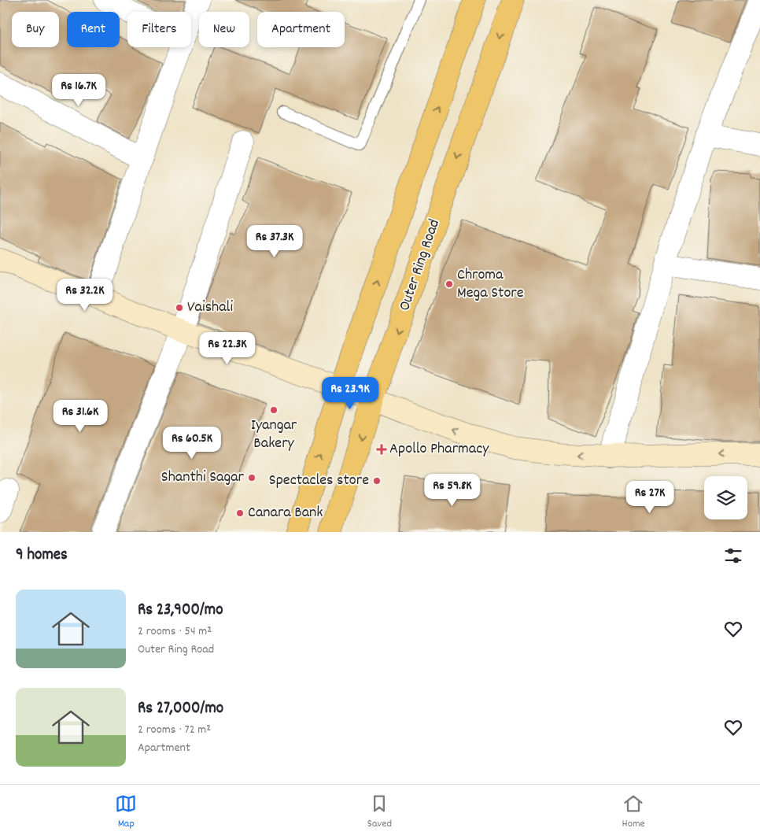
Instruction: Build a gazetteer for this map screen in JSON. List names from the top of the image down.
{
  "streets": {
    "highway": ["Outer Ring Road"]
  },
  "places": {
    "other": [
      "Chroma Mega Store",
      "Vaishali",
      "Iyangar Bakery",
      "Shanthi Sagar",
      "Spectacles store",
      "Canara Bank"
    ],
    "health": ["Apollo Pharmacy"]
  },
  "page": {
    "chip": [
      "Buy",
      "Rent",
      "Filters",
      "New",
      "Apartment"
    ],
    "price": [
      "Rs 16.7K",
      "Rs 37.3K",
      "Rs 32.2K",
      "Rs 22.3K",
      "Rs 23.9K",
      "Rs 31.6K",
      "Rs 60.5K",
      "Rs 59.8K",
      "Rs 27K"
    ],
    "heading": "9 homes",
    "list": [
      {
        "name": "Rs 23,900/mo",
        "note": "2 rooms · 54 m² · Outer Ring Road"
      },
      {
        "name": "Rs 27,000/mo",
        "note": "2 rooms · 72 m² · Apartment"
      }
    ],
    "tabs": ["Map", "Saved", "Home"]
  }
}
